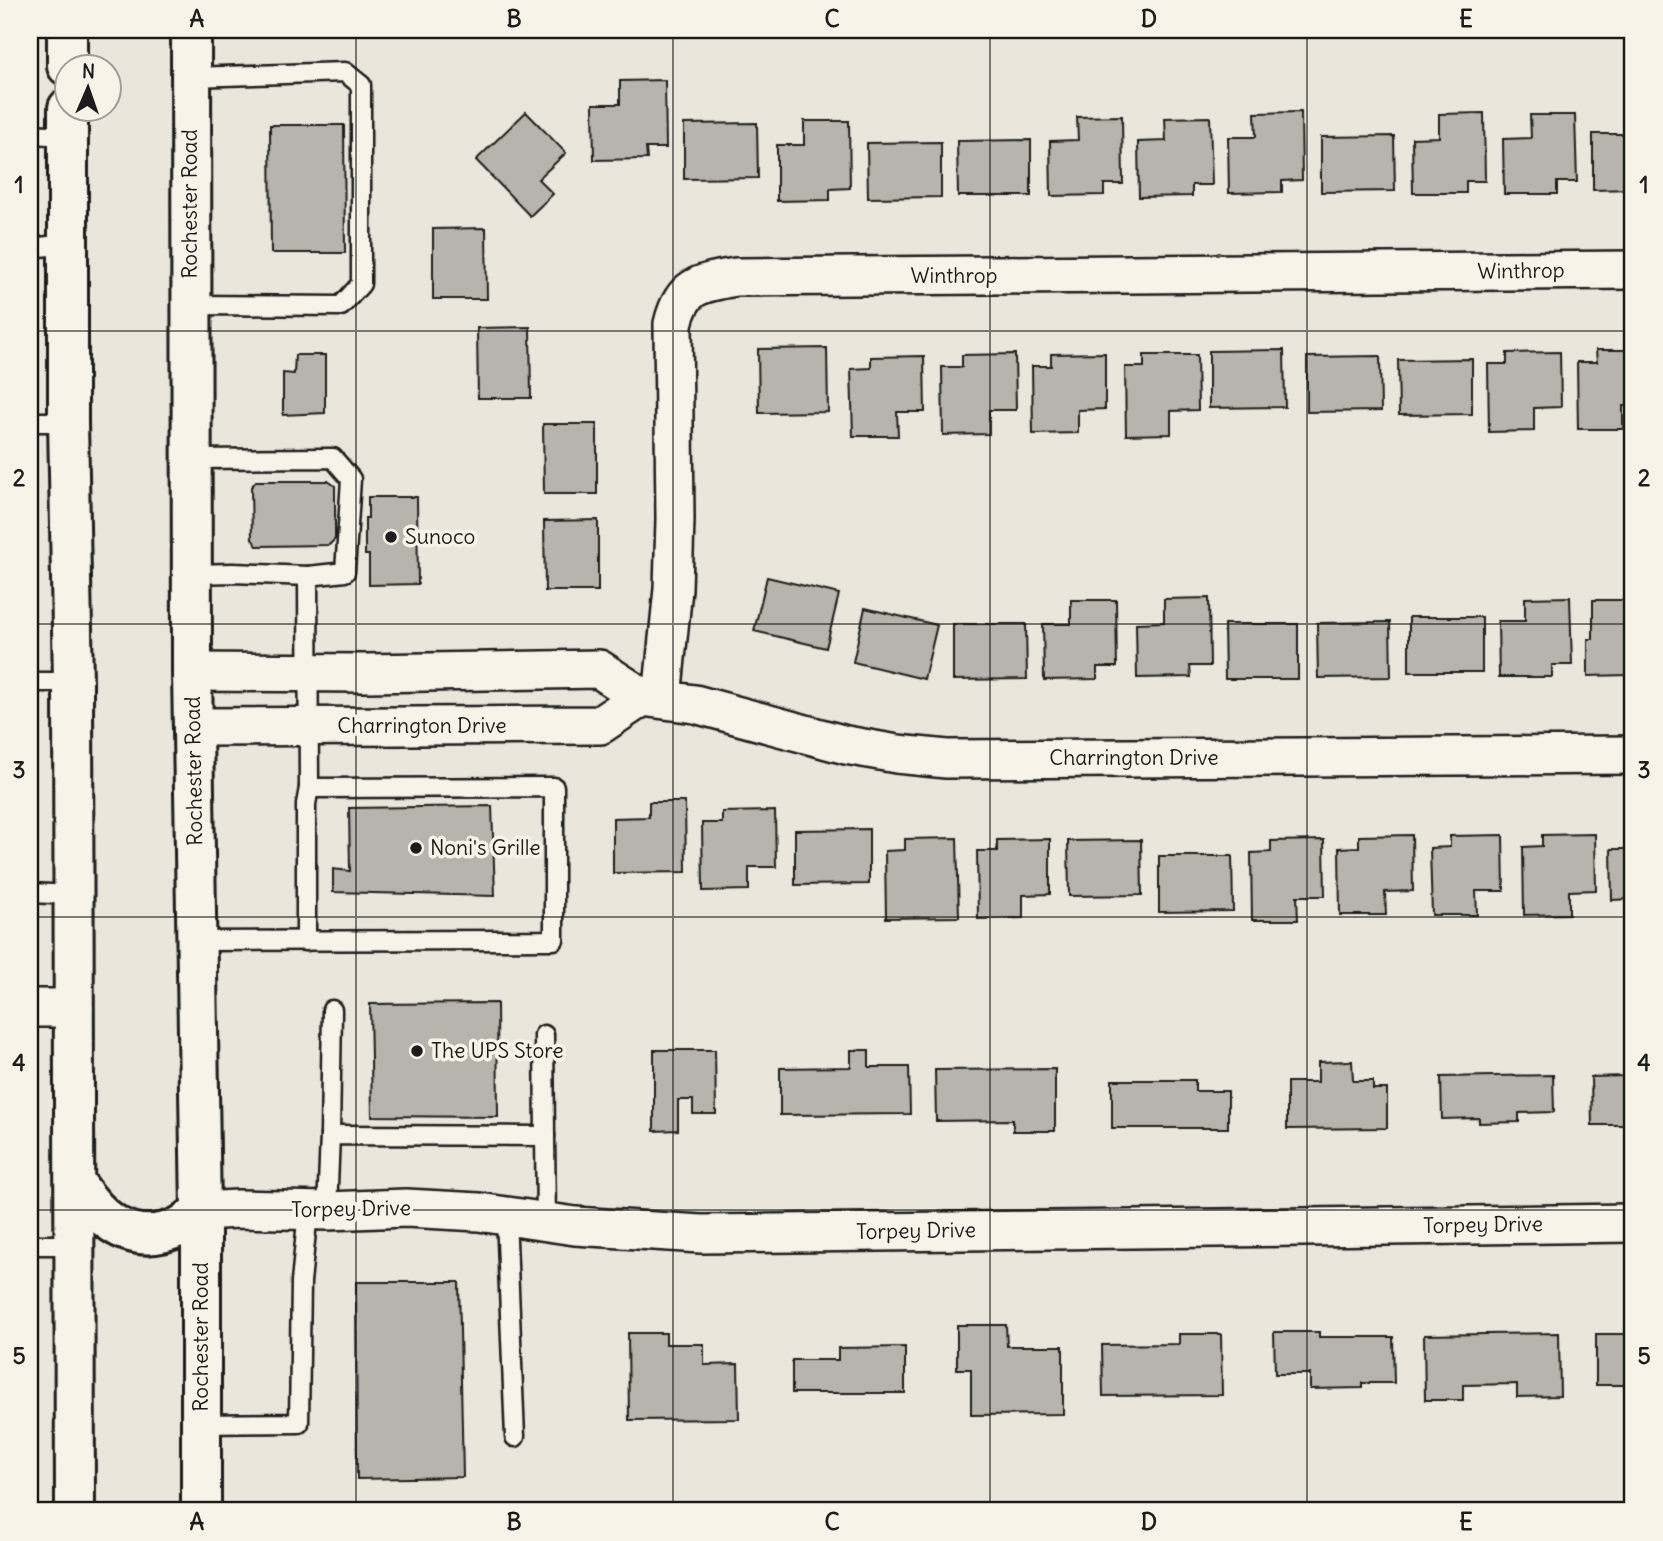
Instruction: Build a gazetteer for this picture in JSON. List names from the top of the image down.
{
  "streets": {
    "main road": ["Rochester Road"],
    "street": ["Winthrop", "Charrington Drive", "Torpey Drive"]
  },
  "crossings": [
    ["Rochester Road", "Charrington Drive"],
    ["Rochester Road", "Torpey Drive"],
    ["Winthrop", "Charrington Drive"]
  ],
  "places": ["Sunoco", "Noni's Grille", "The UPS Store"],
  "north": "top",
  "grid": {
    "columns": [
      "A",
      "B",
      "C",
      "D",
      "E"
    ],
    "rows": [
      "1",
      "2",
      "3",
      "4",
      "5"
    ]
  }
}
